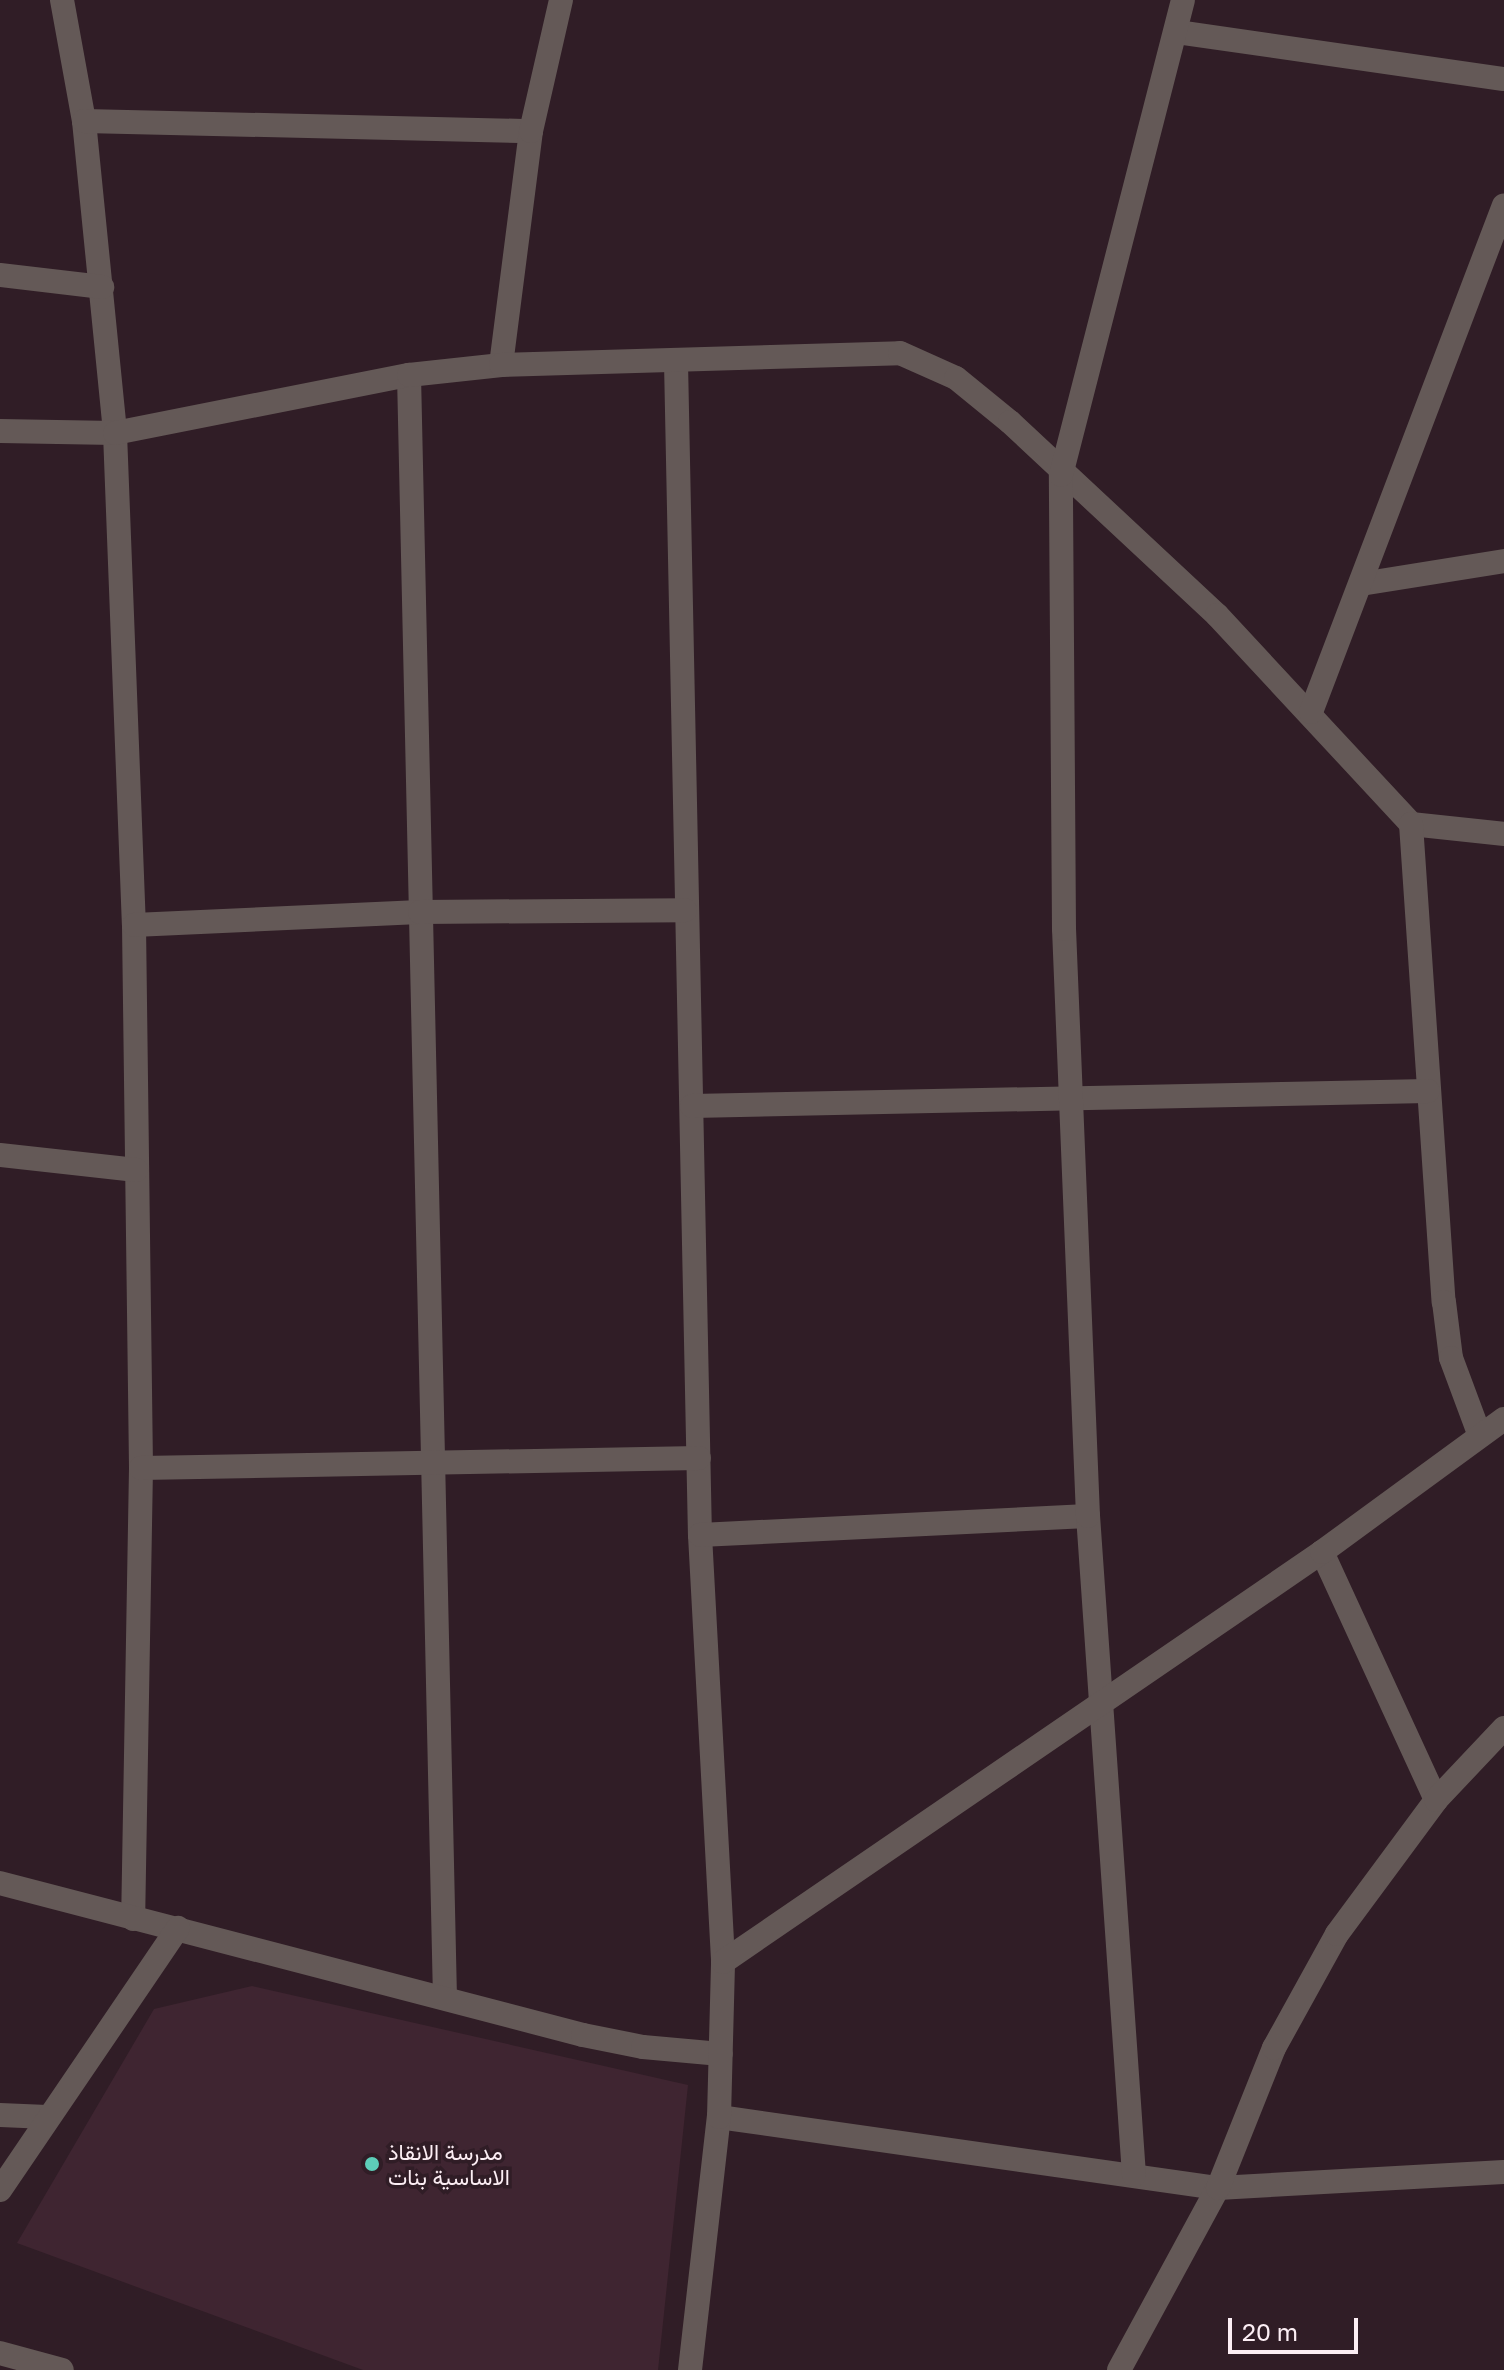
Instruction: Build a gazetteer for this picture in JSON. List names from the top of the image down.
{
  "places": ["مدرسة الانقاذ الاساسية بنات"],
  "scale_bar": "20 m"
}
